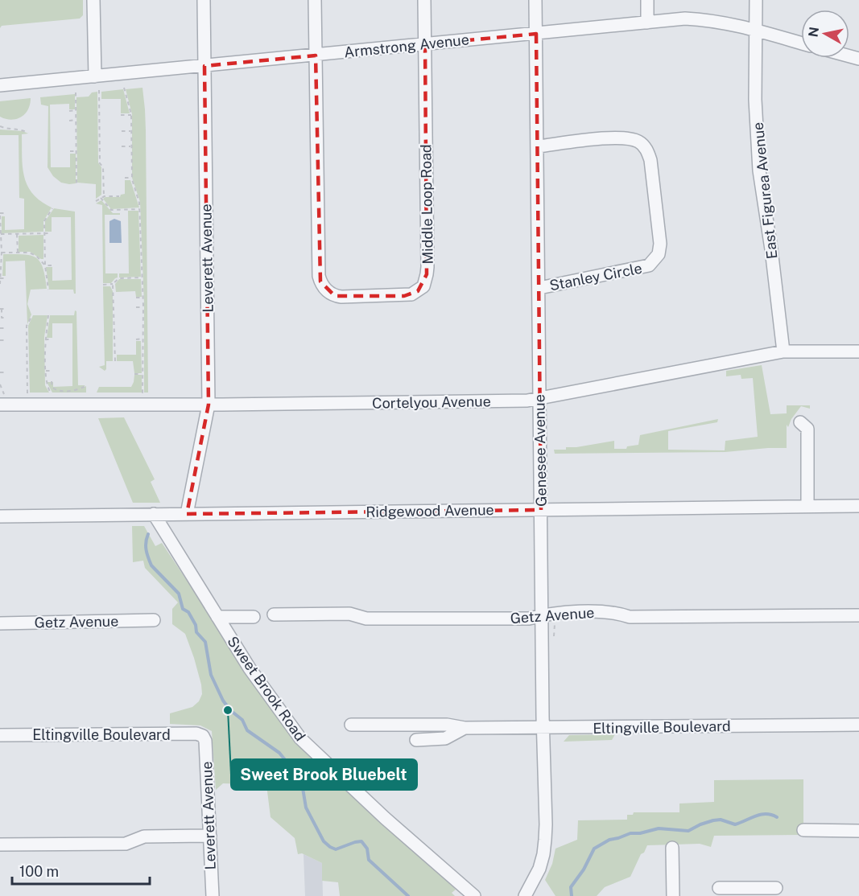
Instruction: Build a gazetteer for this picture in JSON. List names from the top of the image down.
{
  "streets": {
    "street": [
      "Armstrong Avenue",
      "East Figurea Avenue",
      "Middle Loop Road",
      "Leverett Avenue",
      "Stanley Circle",
      "Cortelyou Avenue",
      "Genesee Avenue",
      "Ridgewood Avenue",
      "Getz Avenue",
      "Sweet Brook Road",
      "Eltingville Boulevard"
    ]
  },
  "crossings": [
    ["Armstrong Avenue", "East Figurea Avenue"],
    ["Armstrong Avenue", "Middle Loop Road"],
    ["Armstrong Avenue", "Leverett Avenue"],
    ["Armstrong Avenue", "Genesee Avenue"],
    ["East Figurea Avenue", "Cortelyou Avenue"],
    ["Leverett Avenue", "Cortelyou Avenue"],
    ["Leverett Avenue", "Ridgewood Avenue"],
    ["Leverett Avenue", "Eltingville Boulevard"],
    ["Stanley Circle", "Genesee Avenue"],
    ["Cortelyou Avenue", "Genesee Avenue"],
    ["Genesee Avenue", "Ridgewood Avenue"],
    ["Genesee Avenue", "Getz Avenue"],
    ["Genesee Avenue", "Eltingville Boulevard"],
    ["Ridgewood Avenue", "Sweet Brook Road"]
  ],
  "places": ["Sweet Brook Bluebelt"],
  "scale_bar": "100 m",
  "north": "left"
}
